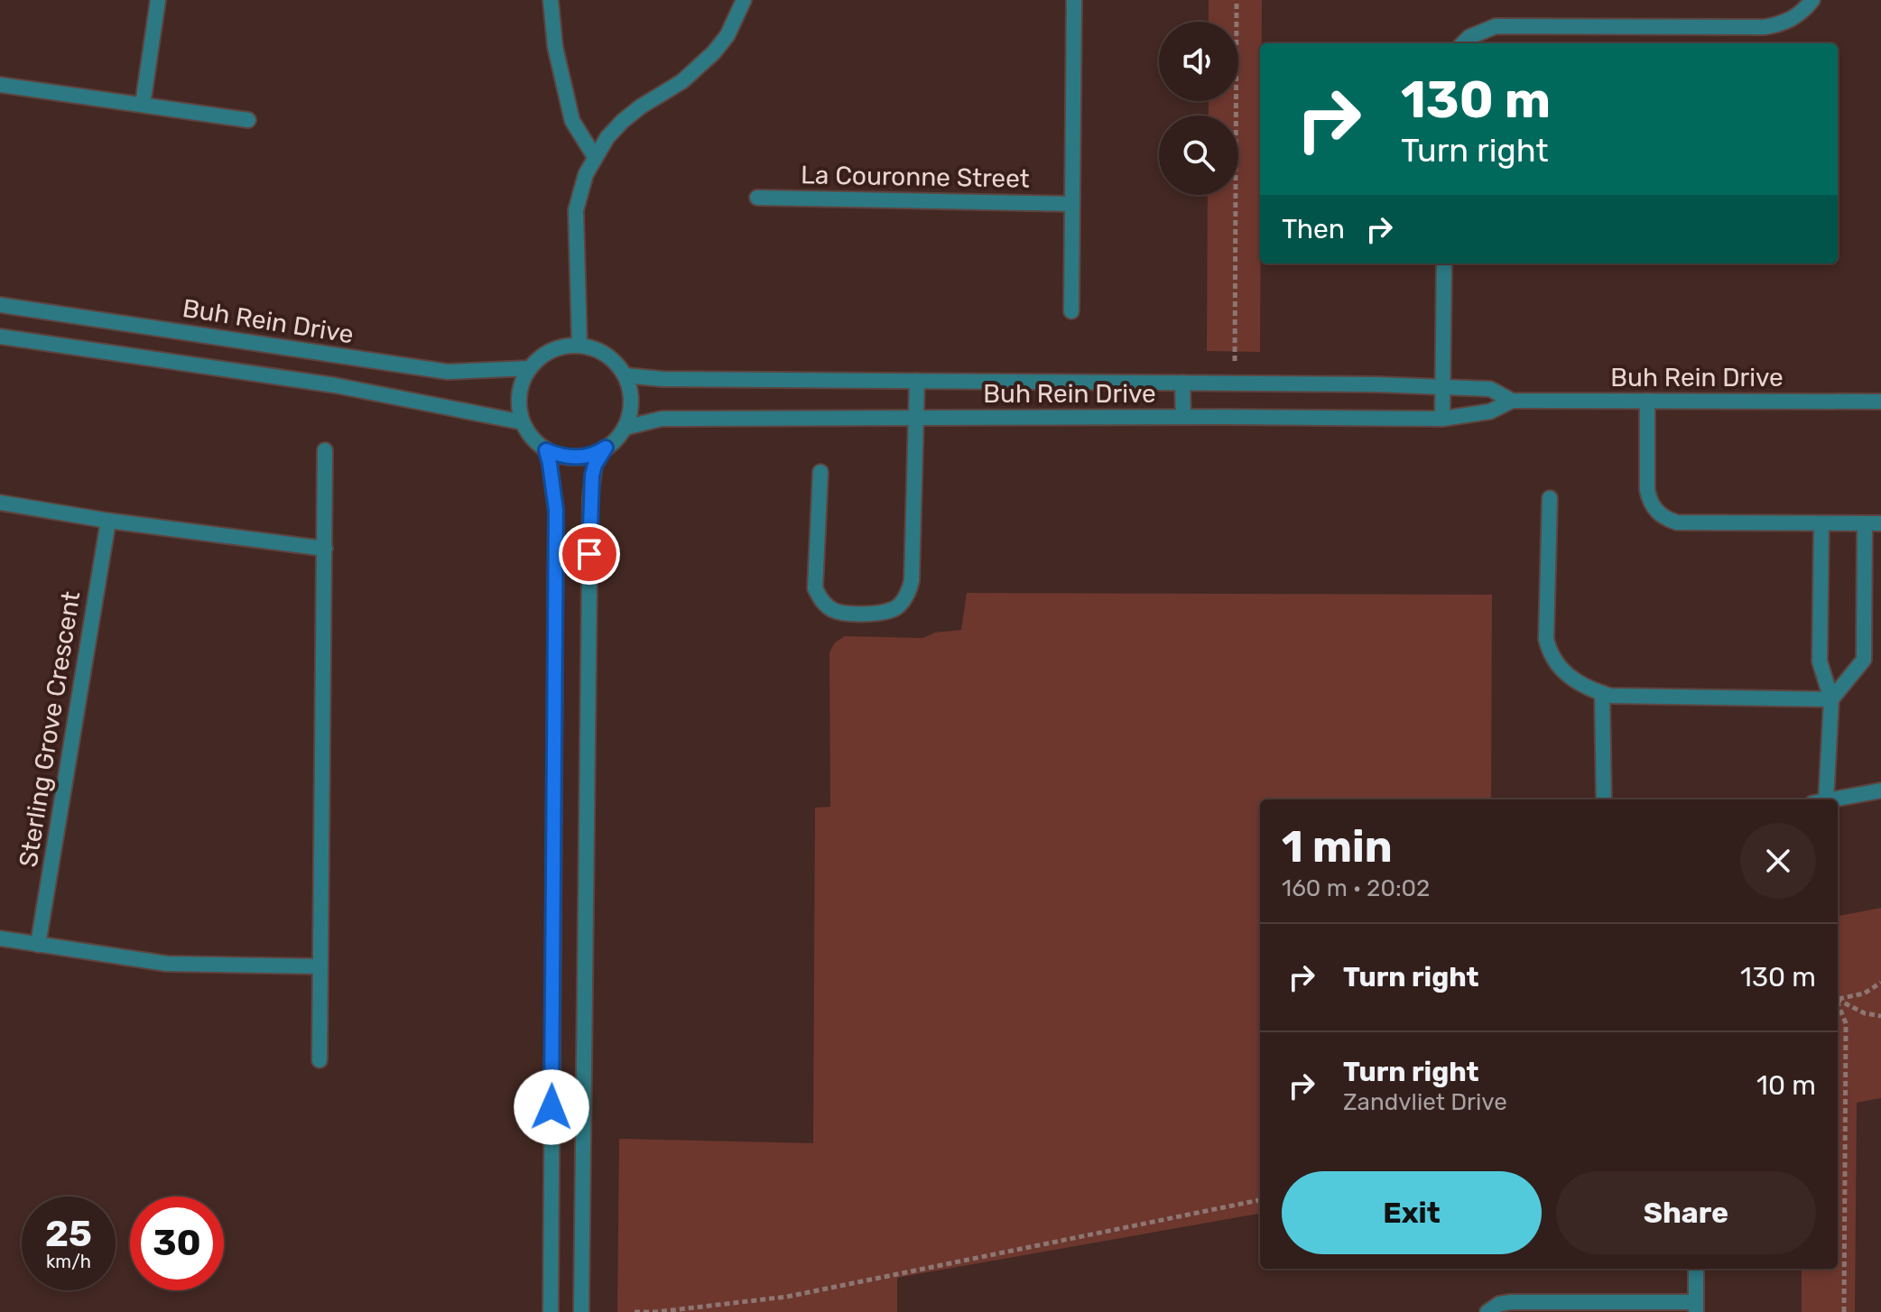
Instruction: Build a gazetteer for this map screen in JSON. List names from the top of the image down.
{
  "streets": {
    "street": ["La Couronne Street", "Buh Rein Drive", "Sterling Grove Crescent"]
  },
  "page": {
    "turn": ["130 m", "Turn right"],
    "then": "Then",
    "heading": ["1 min", "160 m · 20:02"],
    "list": [
      {
        "name": "Turn right",
        "value": "130 m"
      },
      {
        "name": "Turn right",
        "note": "Zandvliet Drive",
        "value": "10 m"
      }
    ],
    "buttons": ["Exit", "Share"],
    "speed": "25 km/h",
    "limit": "30"
  }
}
